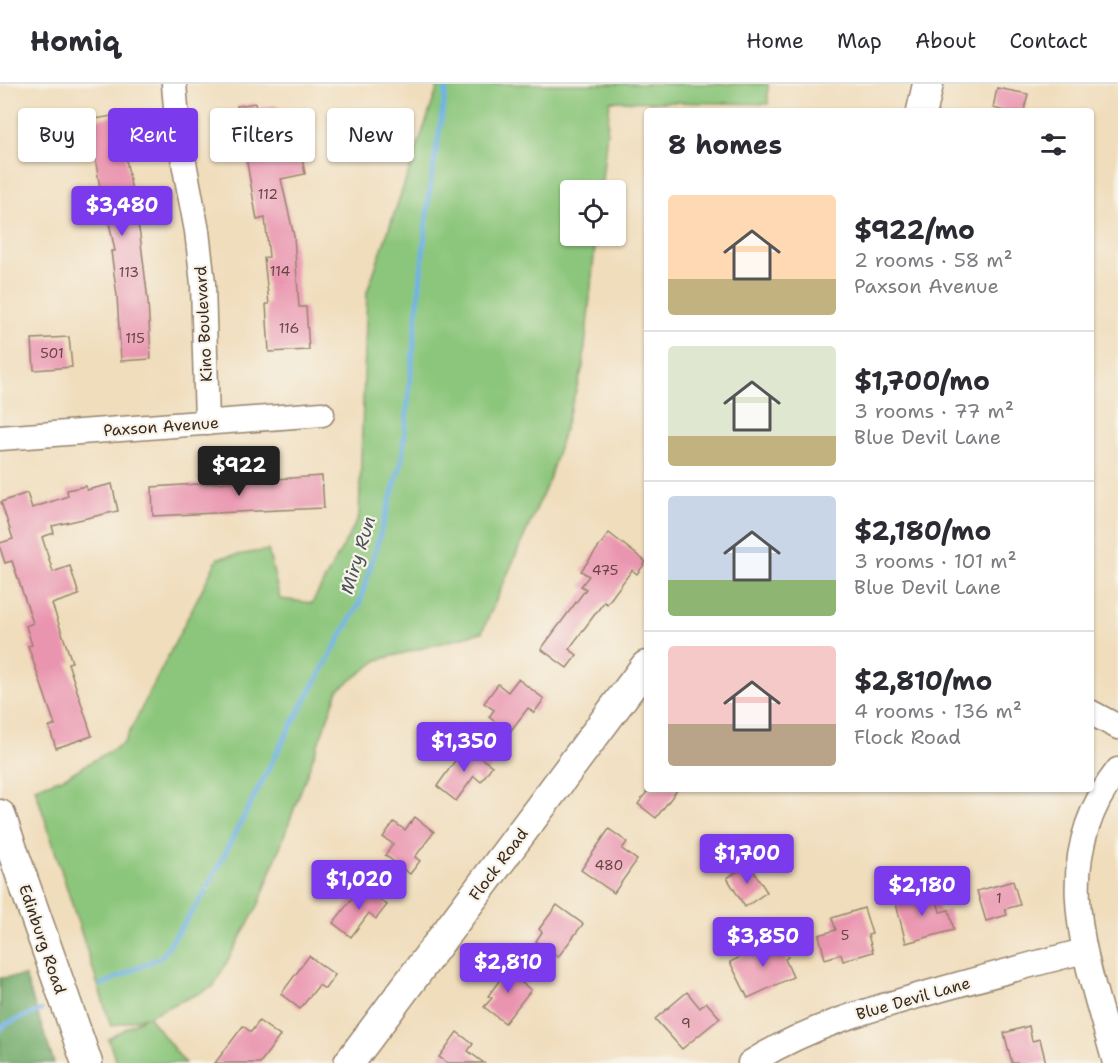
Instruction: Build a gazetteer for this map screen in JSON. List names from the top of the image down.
{
  "streets": {
    "main road": ["Flock Road", "Edinburg Road"],
    "street": ["Kino Boulevard", "Paxson Avenue", "Blue Devil Lane"]
  },
  "crossings": [
    ["Kino Boulevard", "Paxson Avenue"]
  ],
  "water": ["Miry Run"],
  "house_numbers": [
    "112",
    "114",
    "113",
    "116",
    "115",
    "501",
    "475",
    "480",
    "1",
    "5",
    "9"
  ],
  "page": {
    "header": "Homiq",
    "nav": [
      "Home",
      "Map",
      "About",
      "Contact"
    ],
    "chip": [
      "Buy",
      "Rent",
      "Filters",
      "New"
    ],
    "heading": "8 homes",
    "list": [
      {
        "name": "$922/mo",
        "note": "2 rooms · 58 m² · Paxson Avenue"
      },
      {
        "name": "$1,700/mo",
        "note": "3 rooms · 77 m² · Blue Devil Lane"
      },
      {
        "name": "$2,180/mo",
        "note": "3 rooms · 101 m² · Blue Devil Lane"
      },
      {
        "name": "$2,810/mo",
        "note": "4 rooms · 136 m² · Flock Road"
      }
    ],
    "price": [
      "$3,480",
      "$922",
      "$1,350",
      "$1,700",
      "$1,020",
      "$2,180",
      "$3,850",
      "$2,810"
    ]
  }
}
